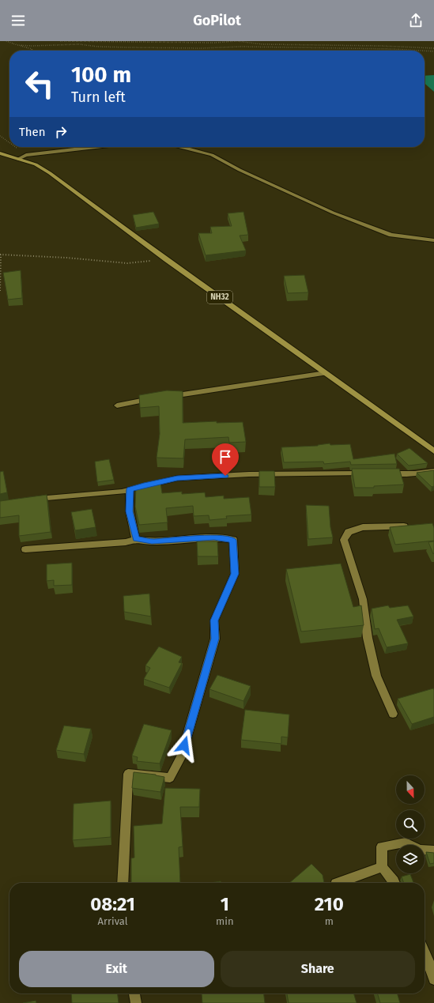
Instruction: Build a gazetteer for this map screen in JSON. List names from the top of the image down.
{
  "streets": {
    "main road": ["NH32"]
  },
  "north": "bottom",
  "page": {
    "header": "GoPilot",
    "turn": ["100 m", "Turn left"],
    "then": "Then",
    "eta": [
      "08:21",
      "Arrival",
      "1",
      "min",
      "210",
      "m"
    ],
    "buttons": ["Exit", "Share"]
  }
}
